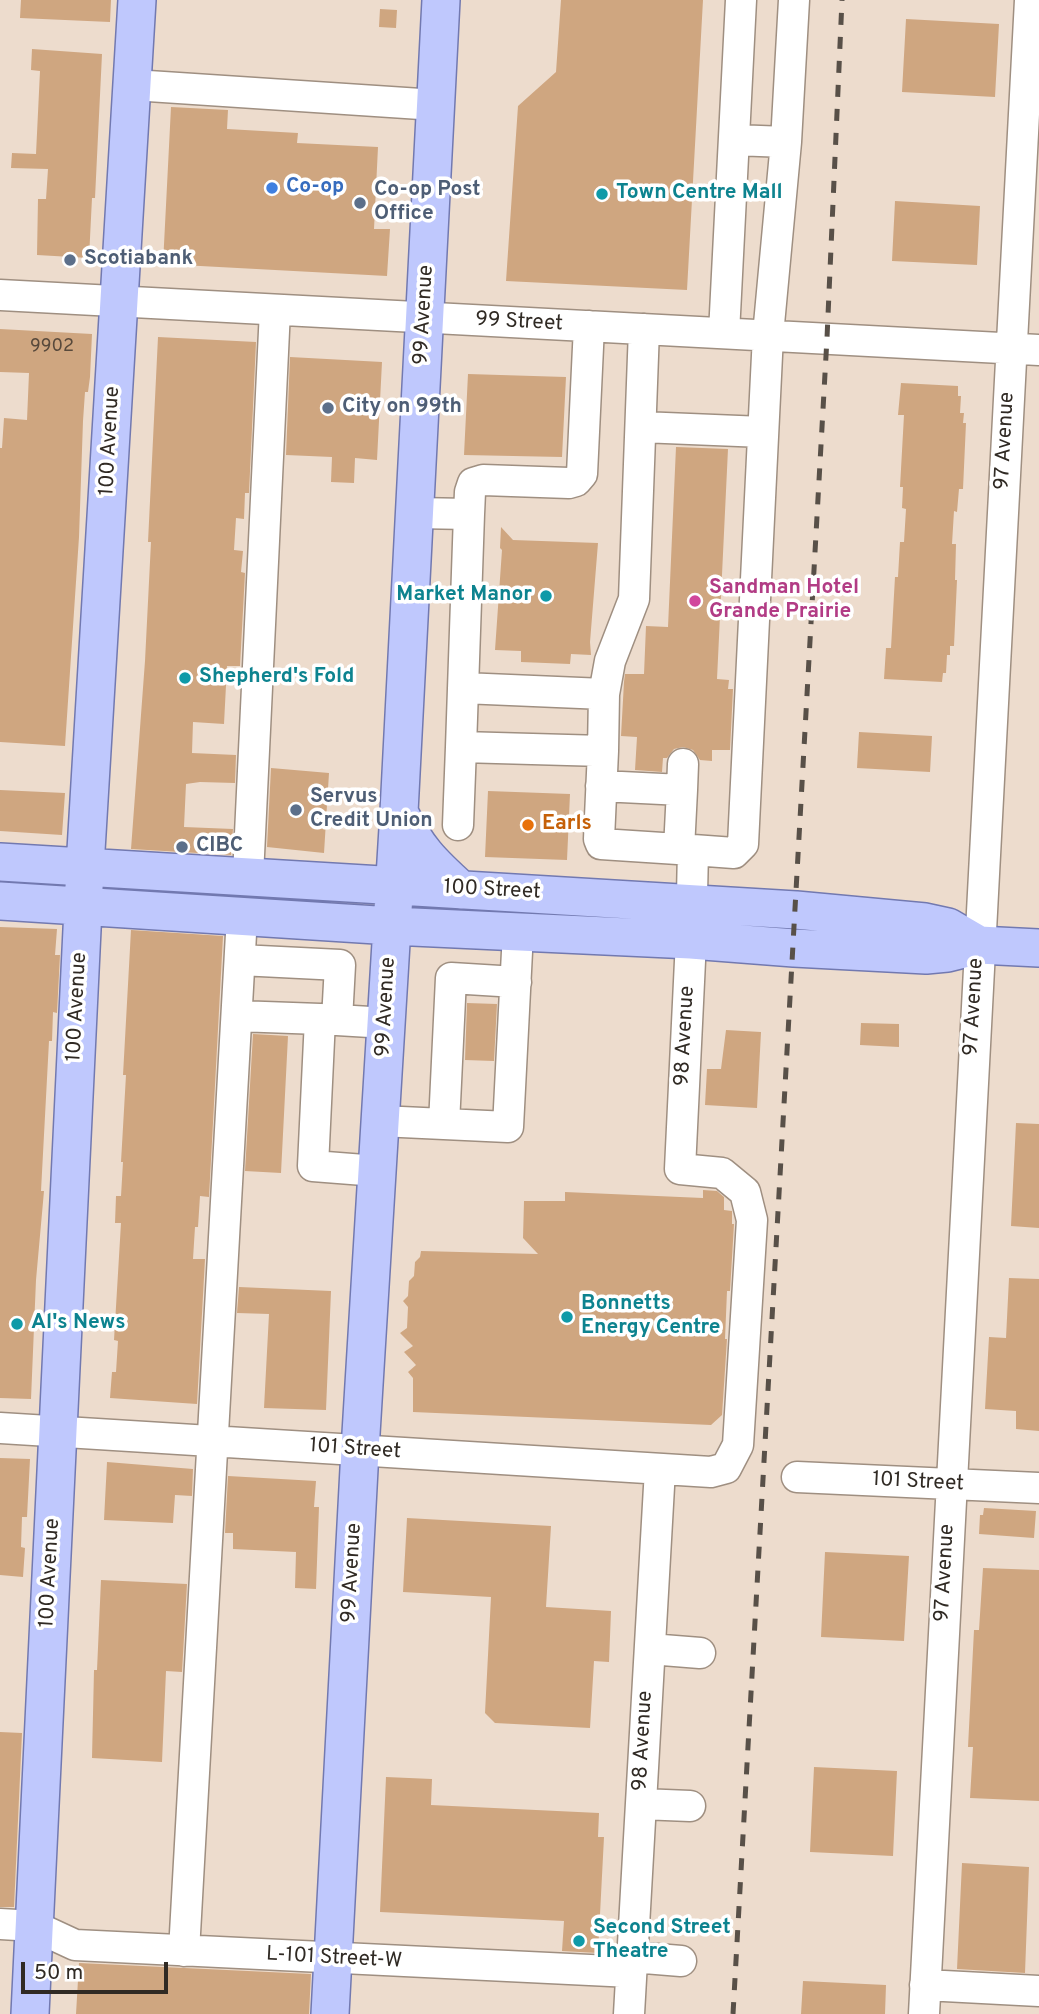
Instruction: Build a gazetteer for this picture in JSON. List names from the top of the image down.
{
  "streets": {
    "main road": ["99 Avenue", "100 Avenue", "100 Street"],
    "street": [
      "99 Street",
      "97 Avenue",
      "98 Avenue",
      "101 Street",
      "L-101 Street-W"
    ]
  },
  "crossings": [
    ["99 Avenue", "99 Street"],
    ["99 Avenue", "100 Street"],
    ["99 Avenue", "101 Street"],
    ["99 Avenue", "L-101 Street-W"],
    ["99 Street", "100 Avenue"],
    ["99 Street", "97 Avenue"],
    ["100 Avenue", "100 Street"],
    ["100 Avenue", "101 Street"],
    ["100 Avenue", "L-101 Street-W"],
    ["97 Avenue", "100 Street"],
    ["97 Avenue", "101 Street"],
    ["100 Street", "98 Avenue"],
    ["98 Avenue", "101 Street"],
    ["98 Avenue", "L-101 Street-W"]
  ],
  "places": [
    "Co-op",
    "Town Centre Mall",
    "Co-op Post Office",
    "Scotiabank",
    "City on 99th",
    "Market Manor",
    "Sandman Hotel Grande Prairie",
    "Shepherd's Fold",
    "Servus Credit Union",
    "Earls",
    "CIBC",
    "Bonnetts Energy Centre",
    "Al's News",
    "Second Street Theatre"
  ],
  "house_numbers": ["9902"],
  "scale_bar": "50 m"
}
